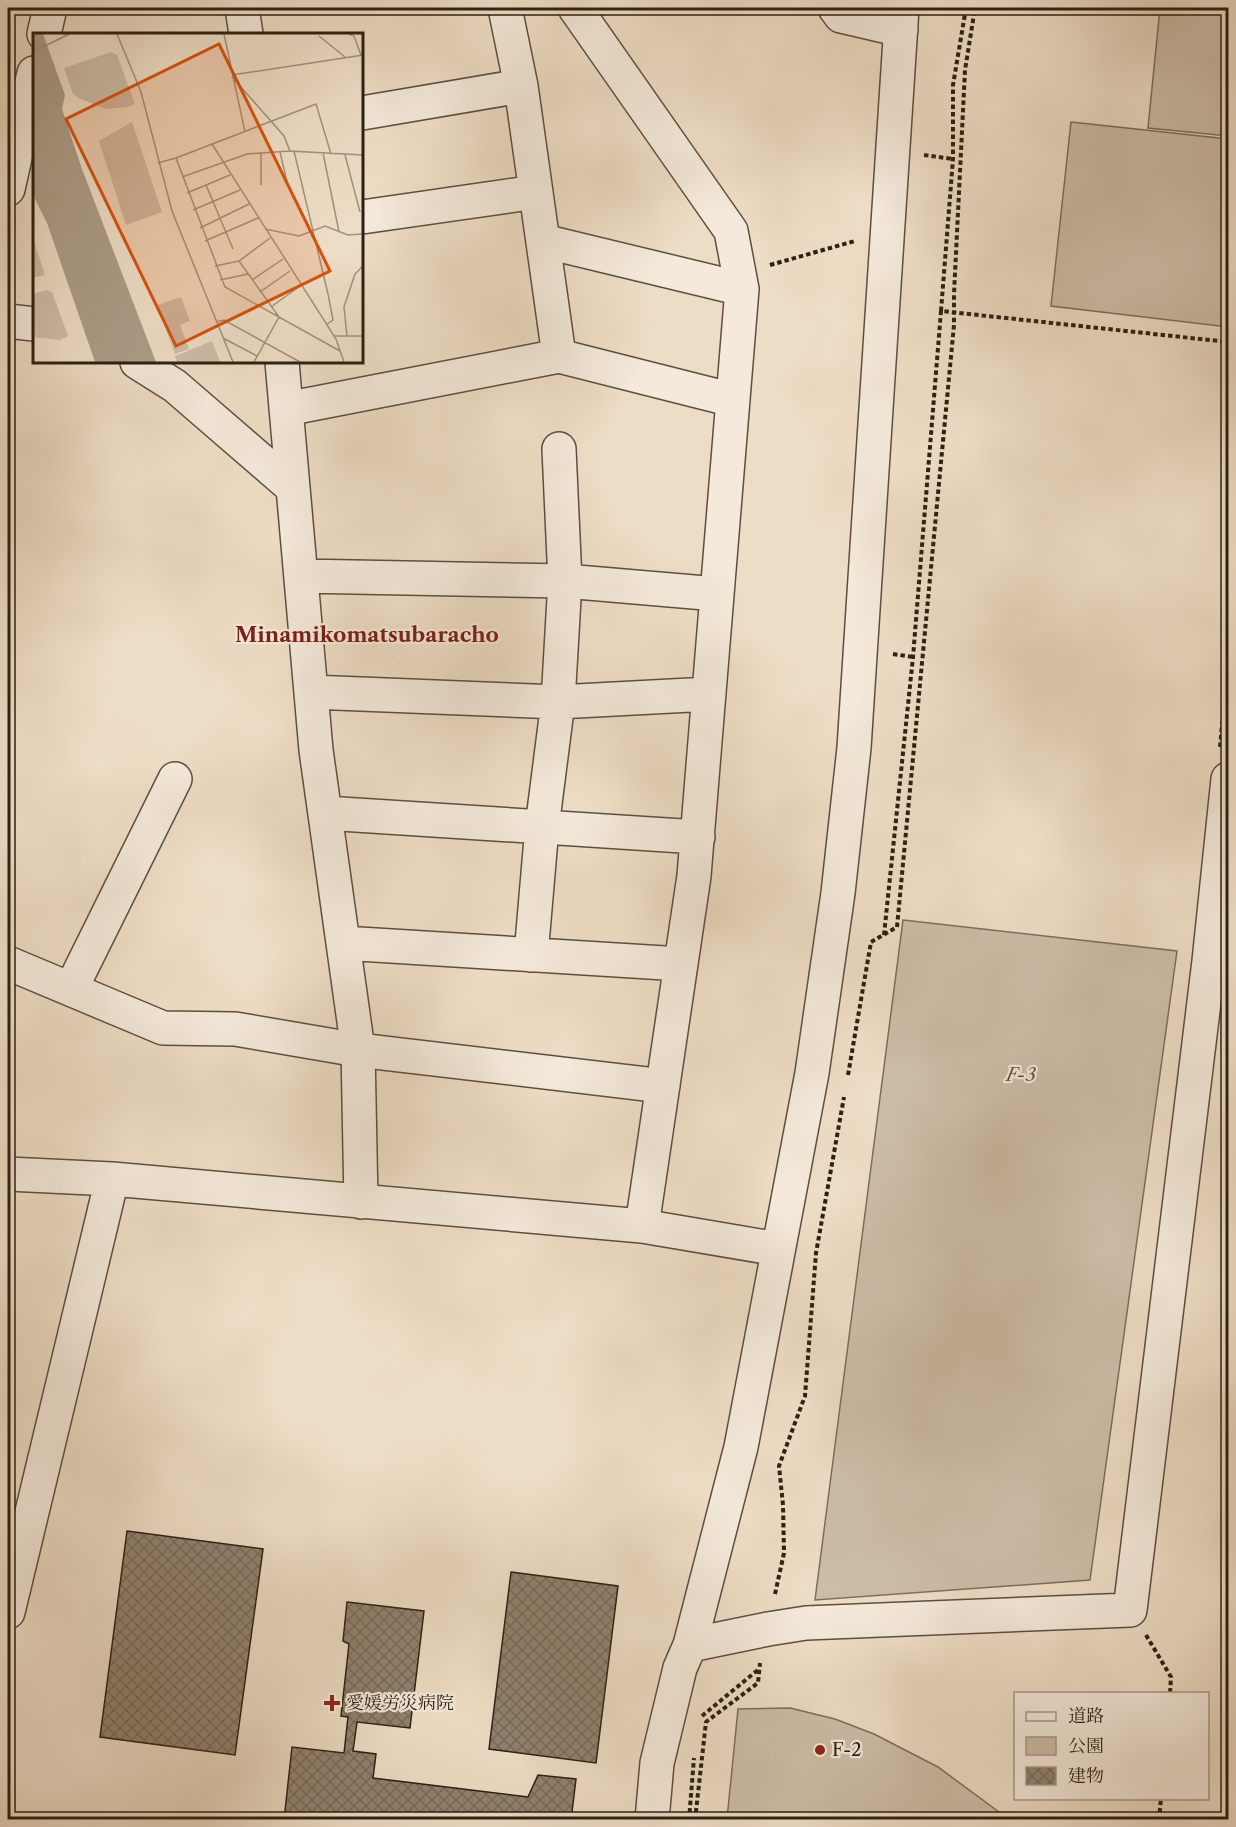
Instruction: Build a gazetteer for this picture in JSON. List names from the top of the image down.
{
  "districts": ["Minamikomatsubaracho"],
  "parks": ["F-3"],
  "places": {
    "health": ["愛媛労災病院"],
    "other": ["F-2"]
  },
  "legend": ["道路", "公園", "建物"]
}
